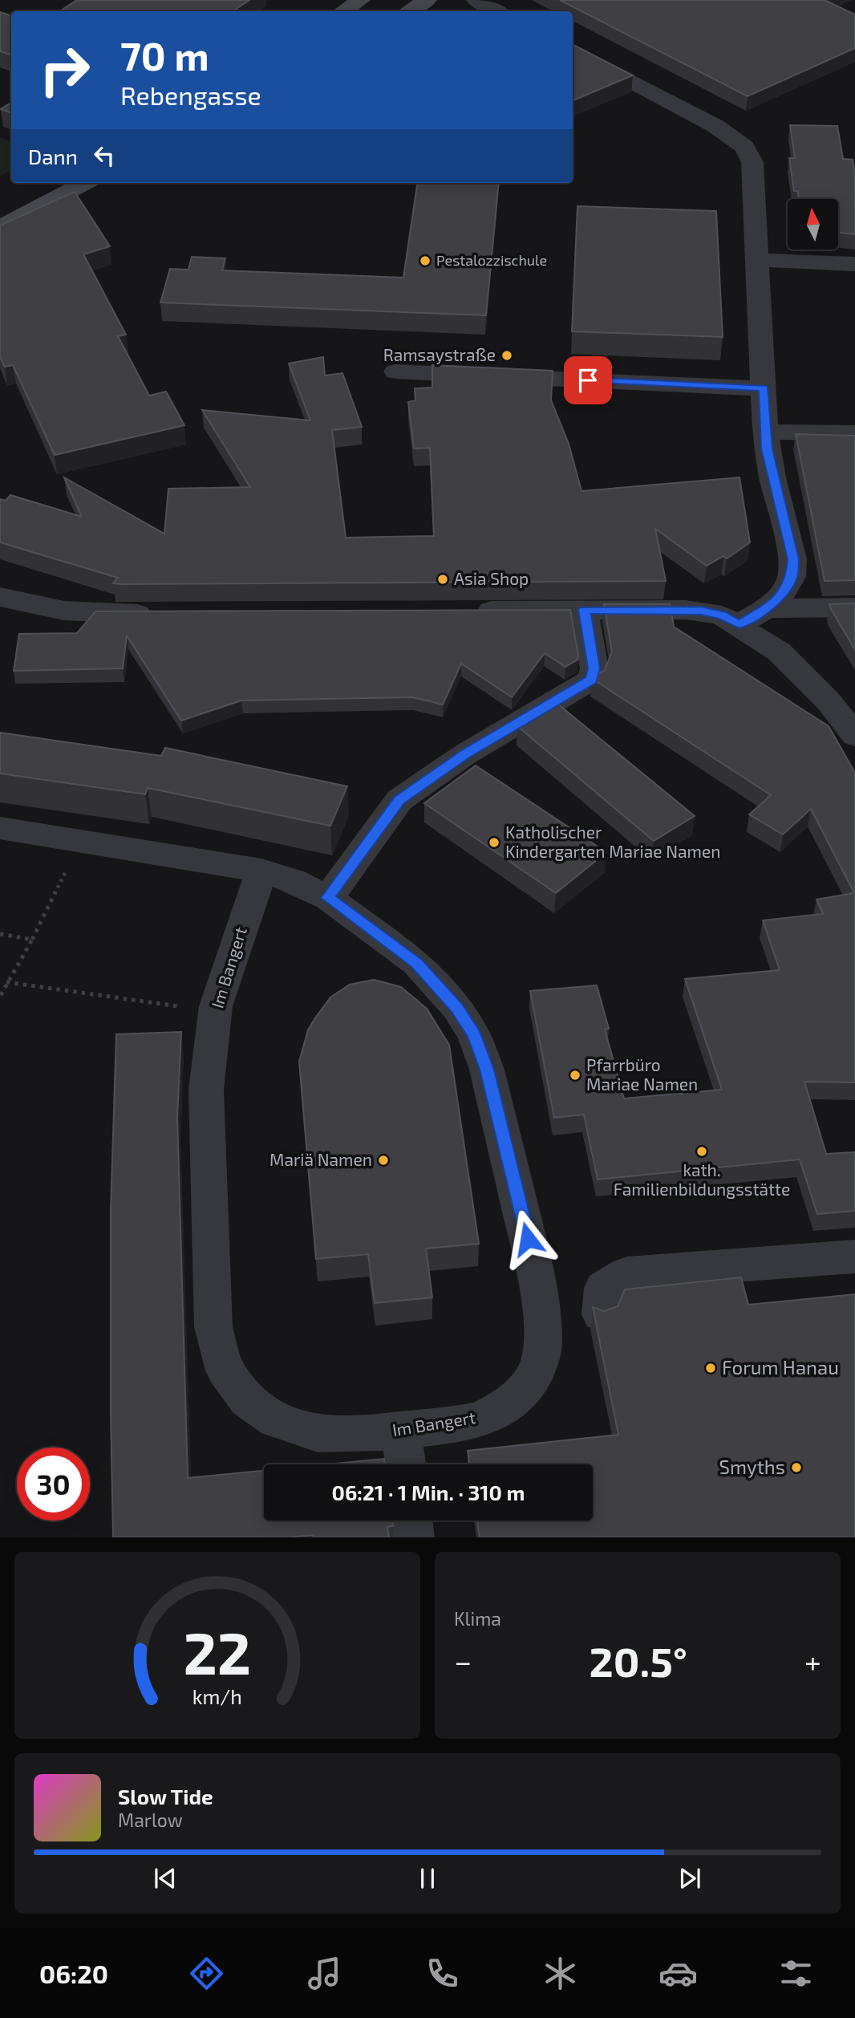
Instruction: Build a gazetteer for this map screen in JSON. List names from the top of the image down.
{
  "streets": {
    "street": ["Im Bangert"]
  },
  "places": [
    "Pestalozzischule",
    "Ramsaystraße",
    "Asia Shop",
    "Katholischer Kindergarten Mariae Namen",
    "Pfarrbüro Mariae Namen",
    "kath. Familienbildungsstätte",
    "Mariä Namen",
    "Forum Hanau",
    "Smyths"
  ],
  "north": "top",
  "page": {
    "turn": ["70 m", "Rebengasse"],
    "then": "Dann",
    "limit": "30",
    "trip": "06:21 · 1 Min. · 310 m",
    "tile": "Klima",
    "heat": ["−", "20.5°", "+"],
    "song": ["Slow Tide", "Marlow"],
    "tabs": "06:20",
    "gauge": ["22", "km/h"]
  }
}
